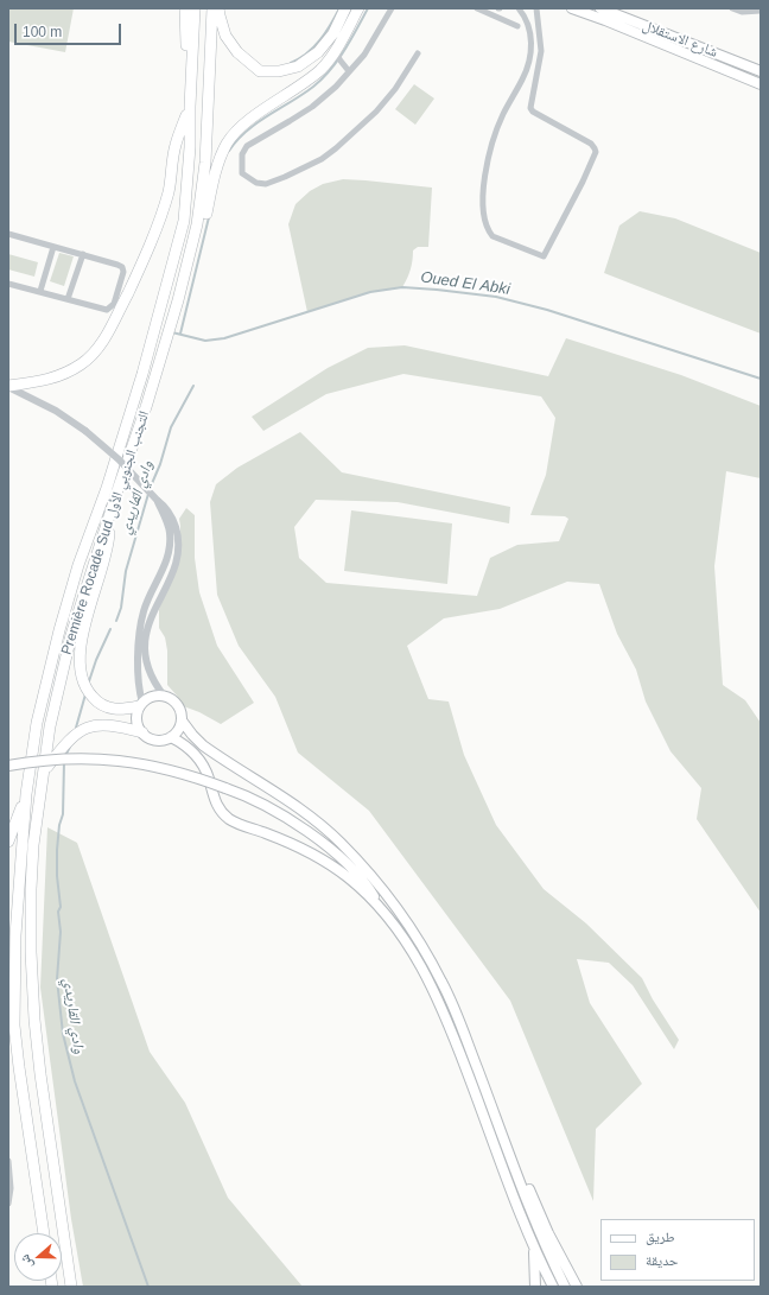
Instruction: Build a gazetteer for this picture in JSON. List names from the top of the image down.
{
  "streets": {
    "highway": ["Première Rocade Sud التجنب الجنوبي الأول"],
    "main road": ["شارع الاستقلال"]
  },
  "water": ["Oued El Abki", "وادي القاريدي"],
  "legend": ["طريق", "حديقة"],
  "scale_bar": "100 m",
  "north": "left"
}
